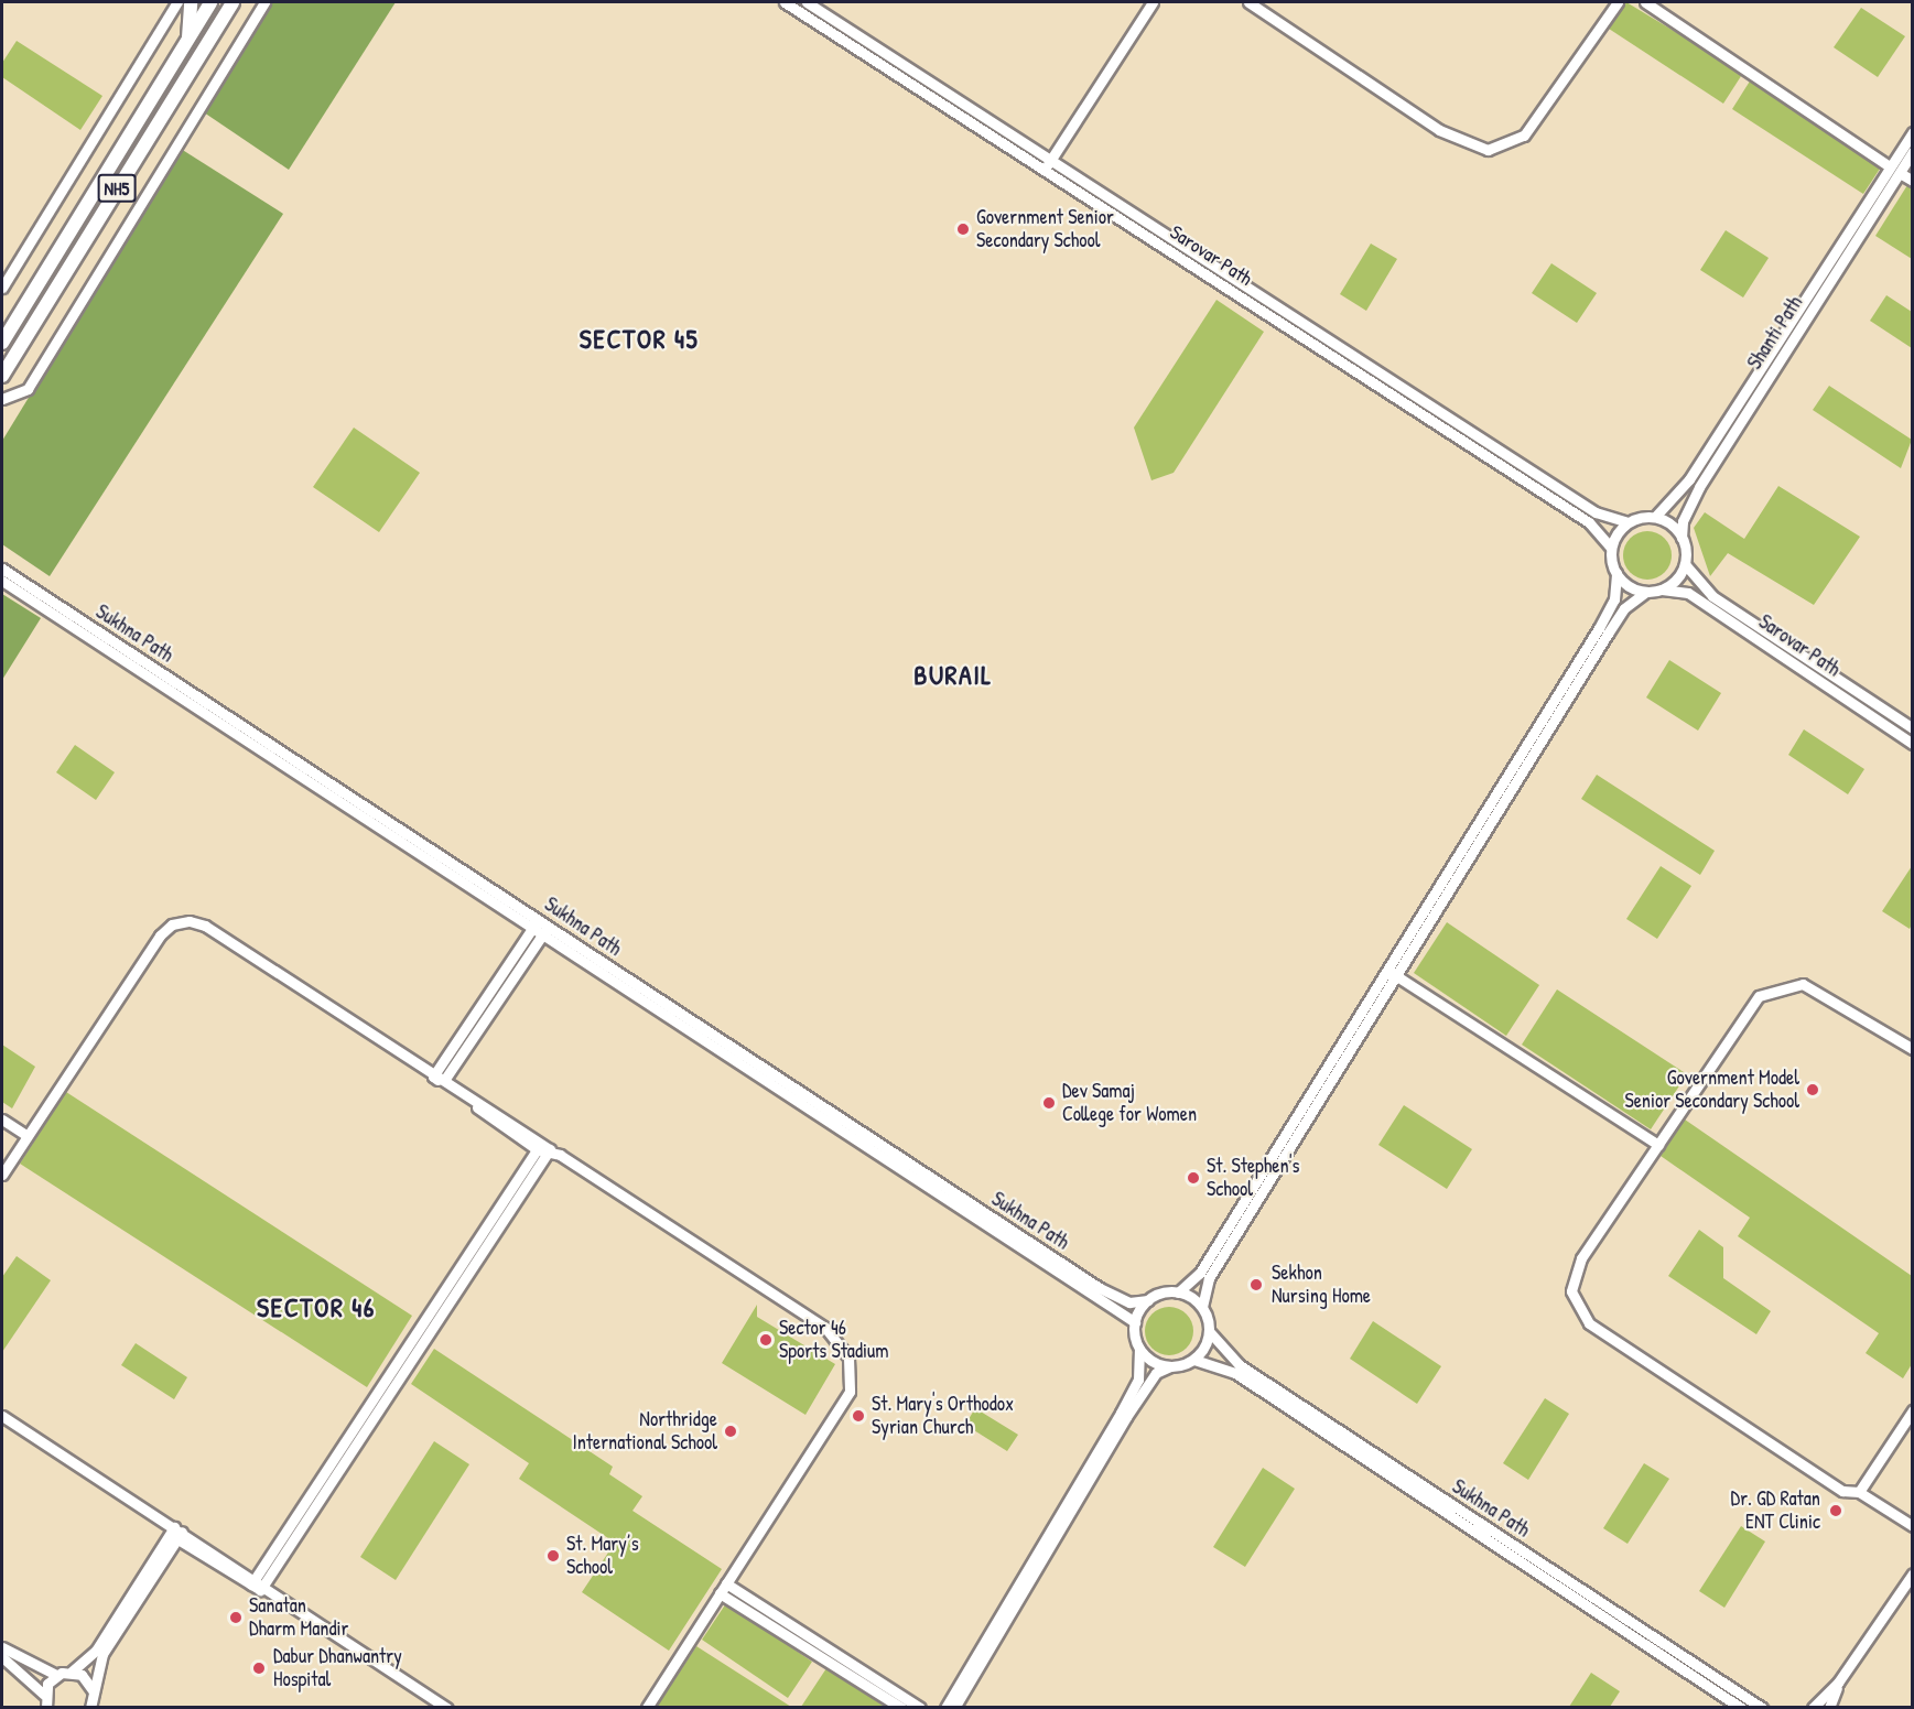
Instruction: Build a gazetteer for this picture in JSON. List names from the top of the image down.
{
  "streets": {
    "highway": ["NH5"],
    "main road": ["Sarovar Path", "Shanti Path", "Sukhna Path"]
  },
  "crossings": [
    ["Sarovar Path", "Shanti Path"]
  ],
  "districts": ["SECTOR 45", "BURAIL", "SECTOR 46"],
  "places": [
    "Government Senior Secondary School",
    "Government Model Senior Secondary School",
    "Dev Samaj College for Women",
    "St. Stephen's School",
    "Sekhon Nursing Home",
    "Sector 46 Sports Stadium",
    "St. Mary's Orthodox Syrian Church",
    "Northridge International School",
    "Dr. GD Ratan ENT Clinic",
    "St. Mary’s School",
    "Sanatan Dharm Mandir",
    "Dabur Dhanwantry Hospital"
  ]
}
